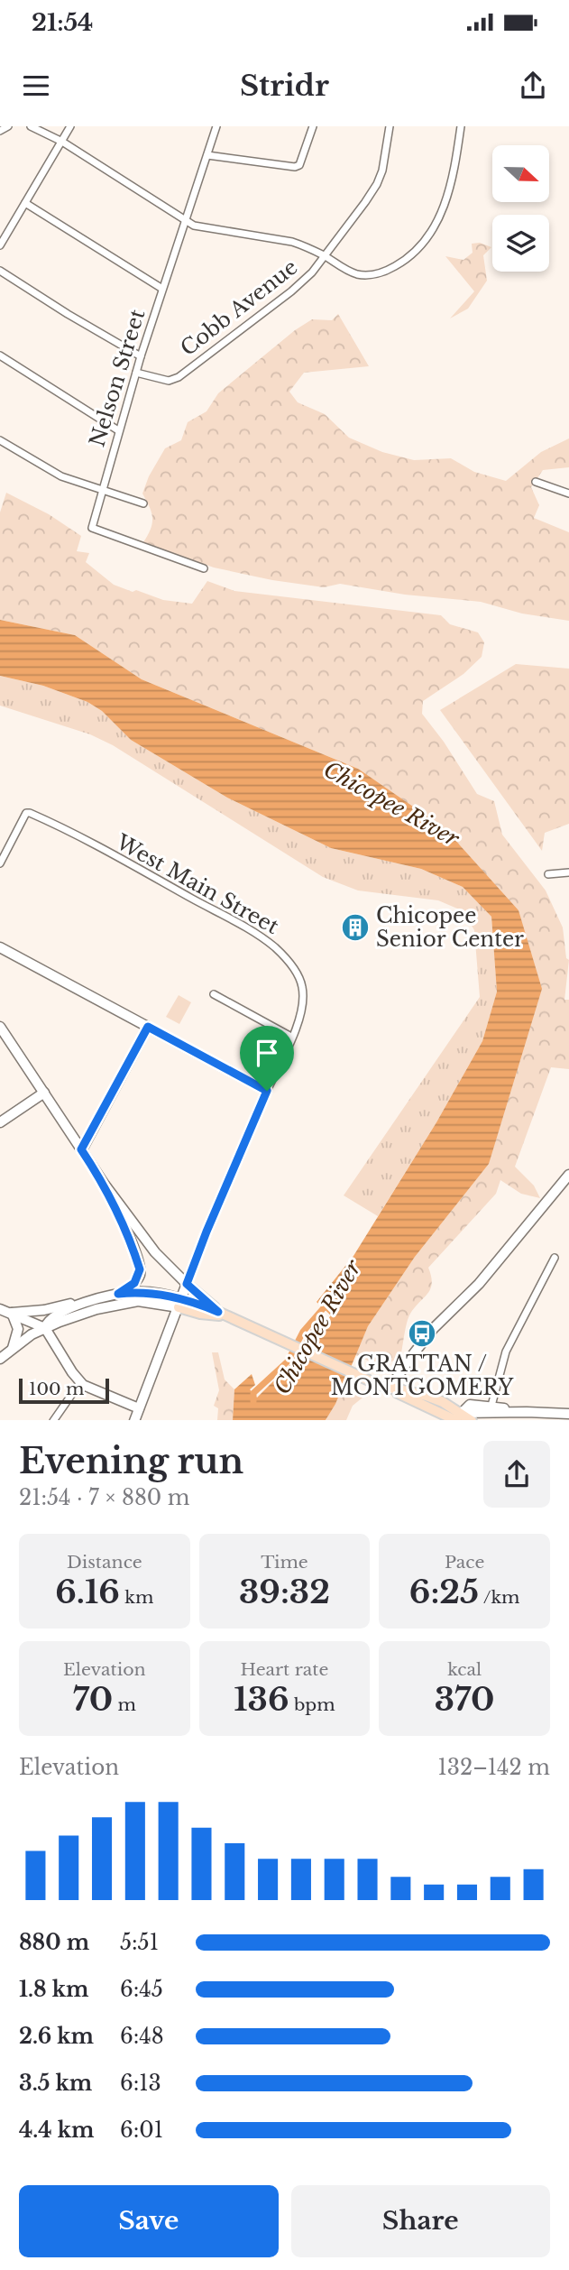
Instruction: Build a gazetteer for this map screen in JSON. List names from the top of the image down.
{
  "streets": {
    "street": ["Cobb Avenue", "Nelson Street", "West Main Street"]
  },
  "crossings": [
    ["Cobb Avenue", "Nelson Street"]
  ],
  "water": ["Chicopee River"],
  "places": {
    "building": ["Chicopee Senior Center"],
    "bus stop": ["GRATTAN / MONTGOMERY"]
  },
  "scale_bar": "100 m",
  "north": "right",
  "page": {
    "status": "21:54",
    "header": "Stridr",
    "scale": "100 m",
    "heading": ["Evening run", "21:54 · 7 × 880 m"],
    "stats": [
      ["Distance", "6.16 km"],
      ["Time", "39:32"],
      ["Pace", "6:25 /km"],
      ["Elevation", "70 m"],
      ["Heart rate", "136 bpm"],
      ["kcal", "370"]
    ],
    "chart": ["Elevation", "132–142 m"],
    "list": [
      {
        "name": "880 m",
        "note": "5:51"
      },
      {
        "name": "1.8 km",
        "note": "6:45"
      },
      {
        "name": "2.6 km",
        "note": "6:48"
      },
      {
        "name": "3.5 km",
        "note": "6:13"
      },
      {
        "name": "4.4 km",
        "note": "6:01"
      }
    ],
    "buttons": ["Save", "Share"]
  }
}
